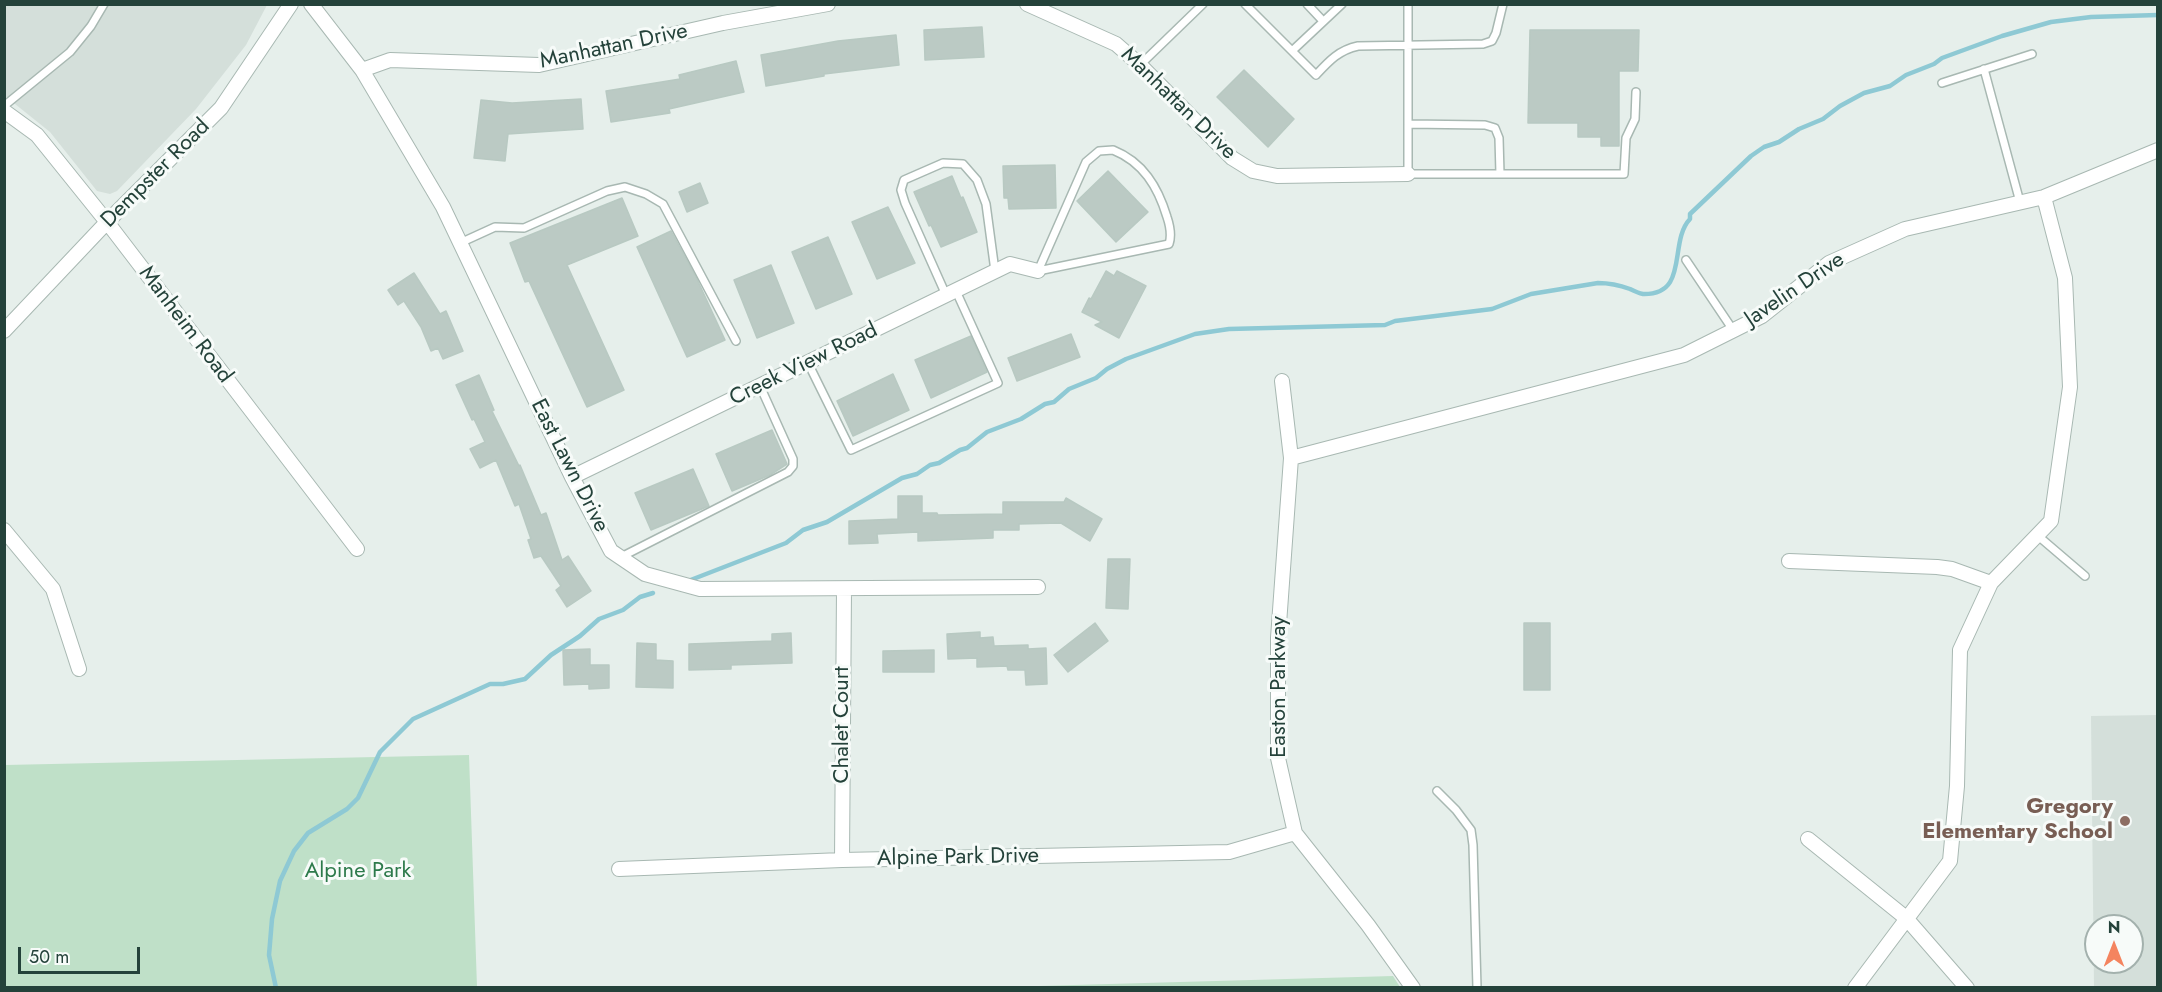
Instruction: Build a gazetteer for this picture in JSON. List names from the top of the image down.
{
  "streets": {
    "street": [
      "Manhattan Drive",
      "Dempster Road",
      "Javelin Drive",
      "Manheim Road",
      "Creek View Road",
      "East Lawn Drive",
      "Easton Parkway",
      "Chalet Court",
      "Alpine Park Drive"
    ]
  },
  "crossings": [
    ["Manhattan Drive", "East Lawn Drive"],
    ["Dempster Road", "Manheim Road"],
    ["Javelin Drive", "Easton Parkway"],
    ["Creek View Road", "East Lawn Drive"],
    ["East Lawn Drive", "Chalet Court"],
    ["Easton Parkway", "Alpine Park Drive"],
    ["Chalet Court", "Alpine Park Drive"]
  ],
  "parks": ["Alpine Park"],
  "places": ["Gregory Elementary School"],
  "scale_bar": "50 m",
  "north": "top"
}
